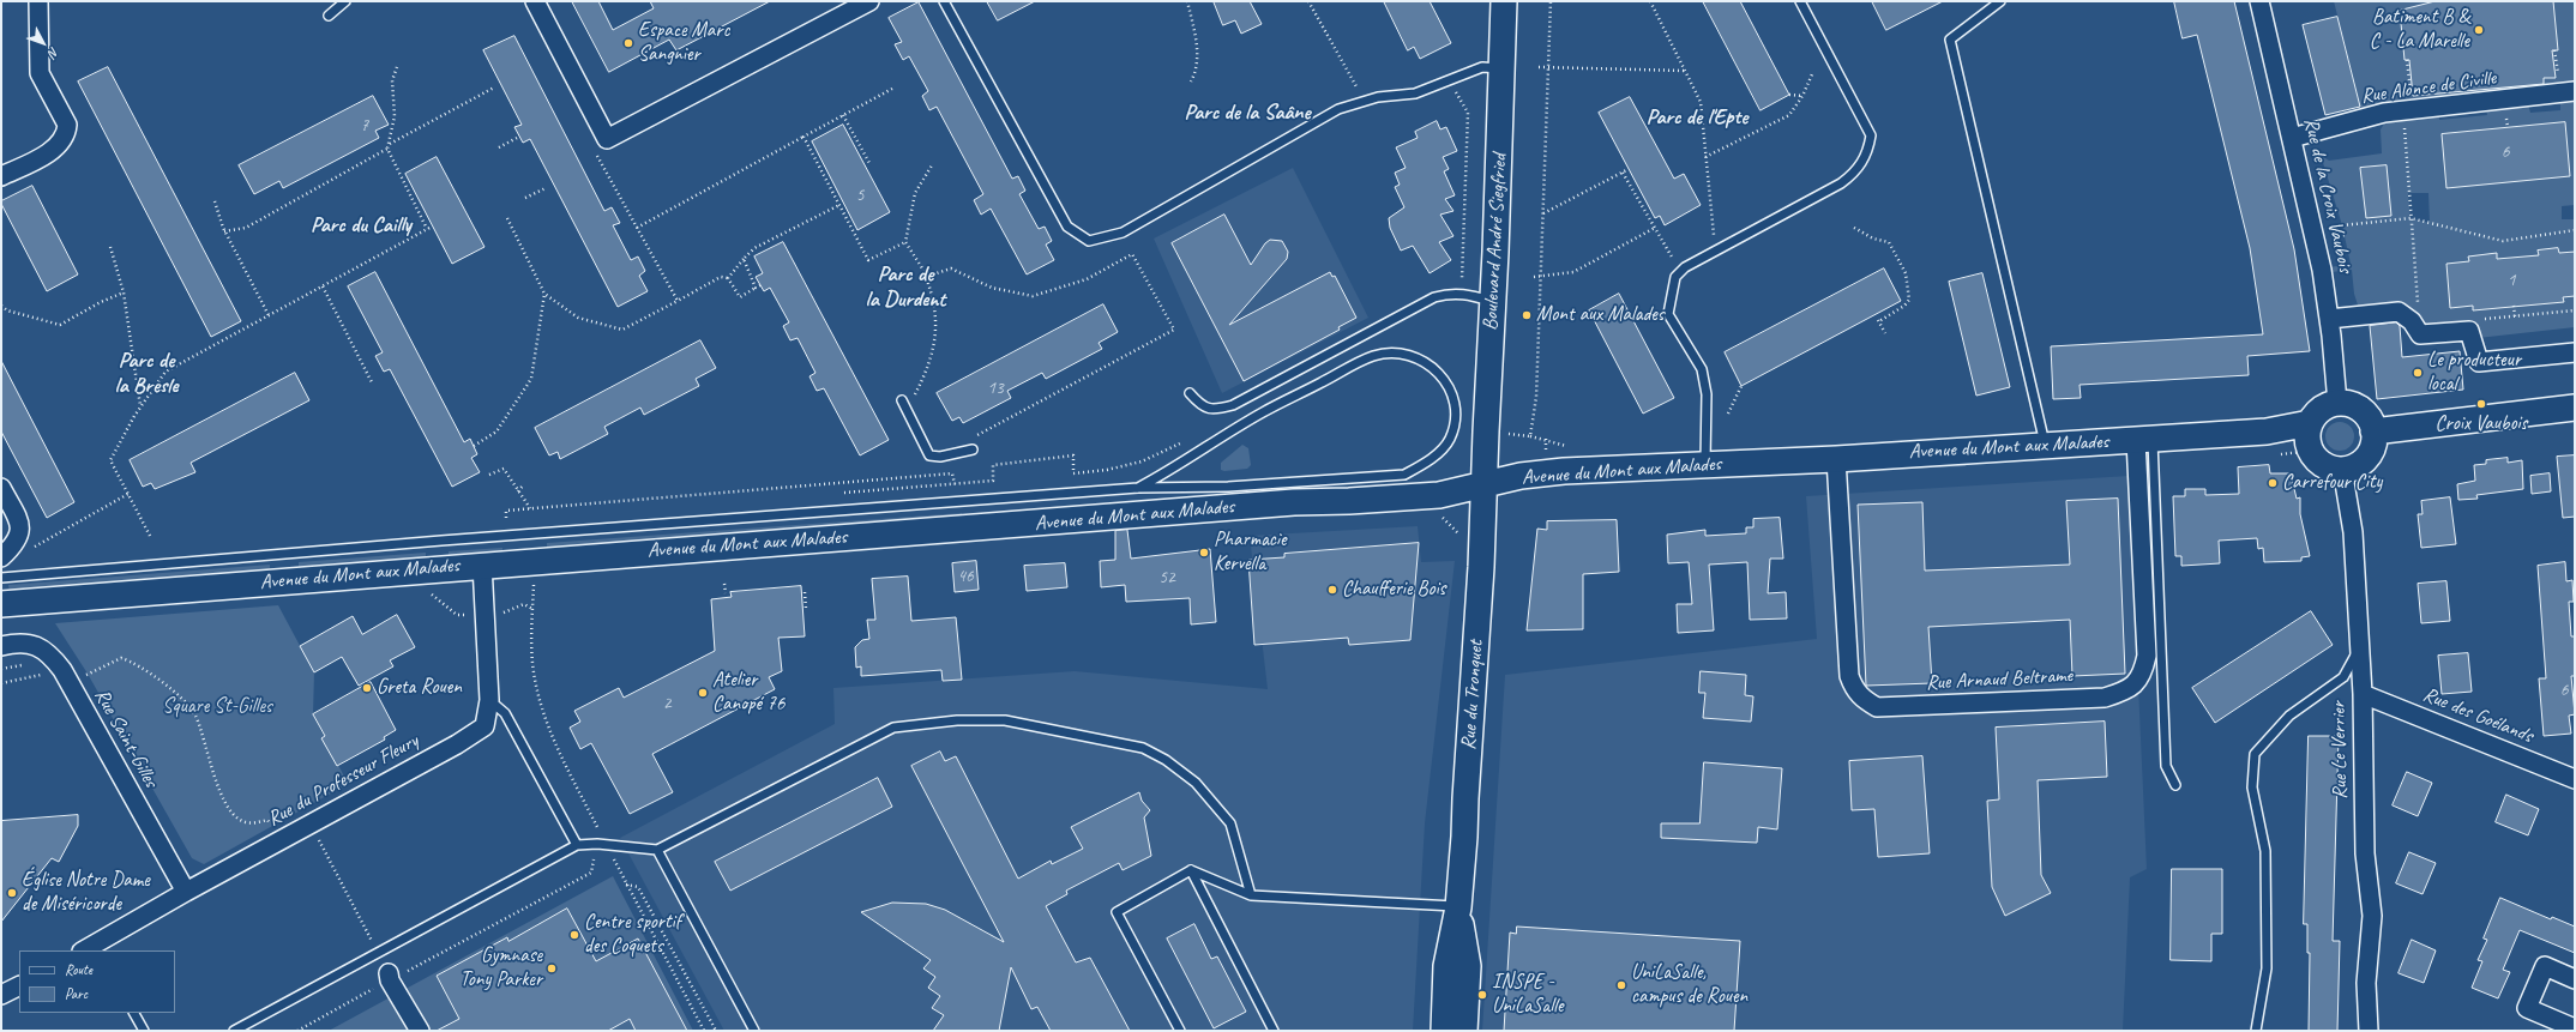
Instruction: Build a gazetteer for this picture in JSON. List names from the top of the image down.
{
  "streets": {
    "street": [
      "Rue Alonce de Civille",
      "Rue de la Croix Vaubois",
      "Boulevard André Siegfried",
      "Avenue du Mont aux Malades",
      "Rue Arnaud Beltrame",
      "Rue du Tronquet",
      "Rue des Goélands",
      "Rue Saint-Gilles",
      "Rue Le Verrier",
      "Rue du Professeur Fleury"
    ]
  },
  "crossings": [
    ["Rue Alonce de Civille", "Rue de la Croix Vaubois"],
    ["Rue de la Croix Vaubois", "Avenue du Mont aux Malades"],
    ["Rue de la Croix Vaubois", "Rue Le Verrier"],
    ["Boulevard André Siegfried", "Avenue du Mont aux Malades"],
    ["Boulevard André Siegfried", "Rue du Tronquet"],
    ["Avenue du Mont aux Malades", "Rue Arnaud Beltrame"],
    ["Avenue du Mont aux Malades", "Rue du Tronquet"],
    ["Avenue du Mont aux Malades", "Rue Le Verrier"],
    ["Avenue du Mont aux Malades", "Rue du Professeur Fleury"],
    ["Rue des Goélands", "Rue Le Verrier"],
    ["Rue Saint-Gilles", "Rue du Professeur Fleury"]
  ],
  "districts": [
    "Parc de la Saâne",
    "Parc de l'Epte",
    "Parc du Cailly",
    "Parc de la Durdent",
    "Parc de la Bresle"
  ],
  "parks": ["Square St-Gilles"],
  "places": [
    "Batiment B & C - La Marelle",
    "Espace Marc Sangnier",
    "Mont aux Malades",
    "Le producteur local",
    "Croix Vaubois",
    "Carrefour City",
    "Pharmacie Kervella",
    "Chaufferie Bois",
    "Greta Rouen",
    "Atelier Canopé 76",
    "Église Notre Dame de Miséricorde",
    "Centre sportif des Coquets",
    "Gymnase Tony Parker",
    "UniLaSalle, campus de Rouen",
    "INSPE - UniLaSalle"
  ],
  "house_numbers": [
    "7",
    "6",
    "5",
    "1",
    "13",
    "46",
    "52",
    "6",
    "2"
  ],
  "legend": ["Route", "Parc"],
  "north": "bottom right"
}
